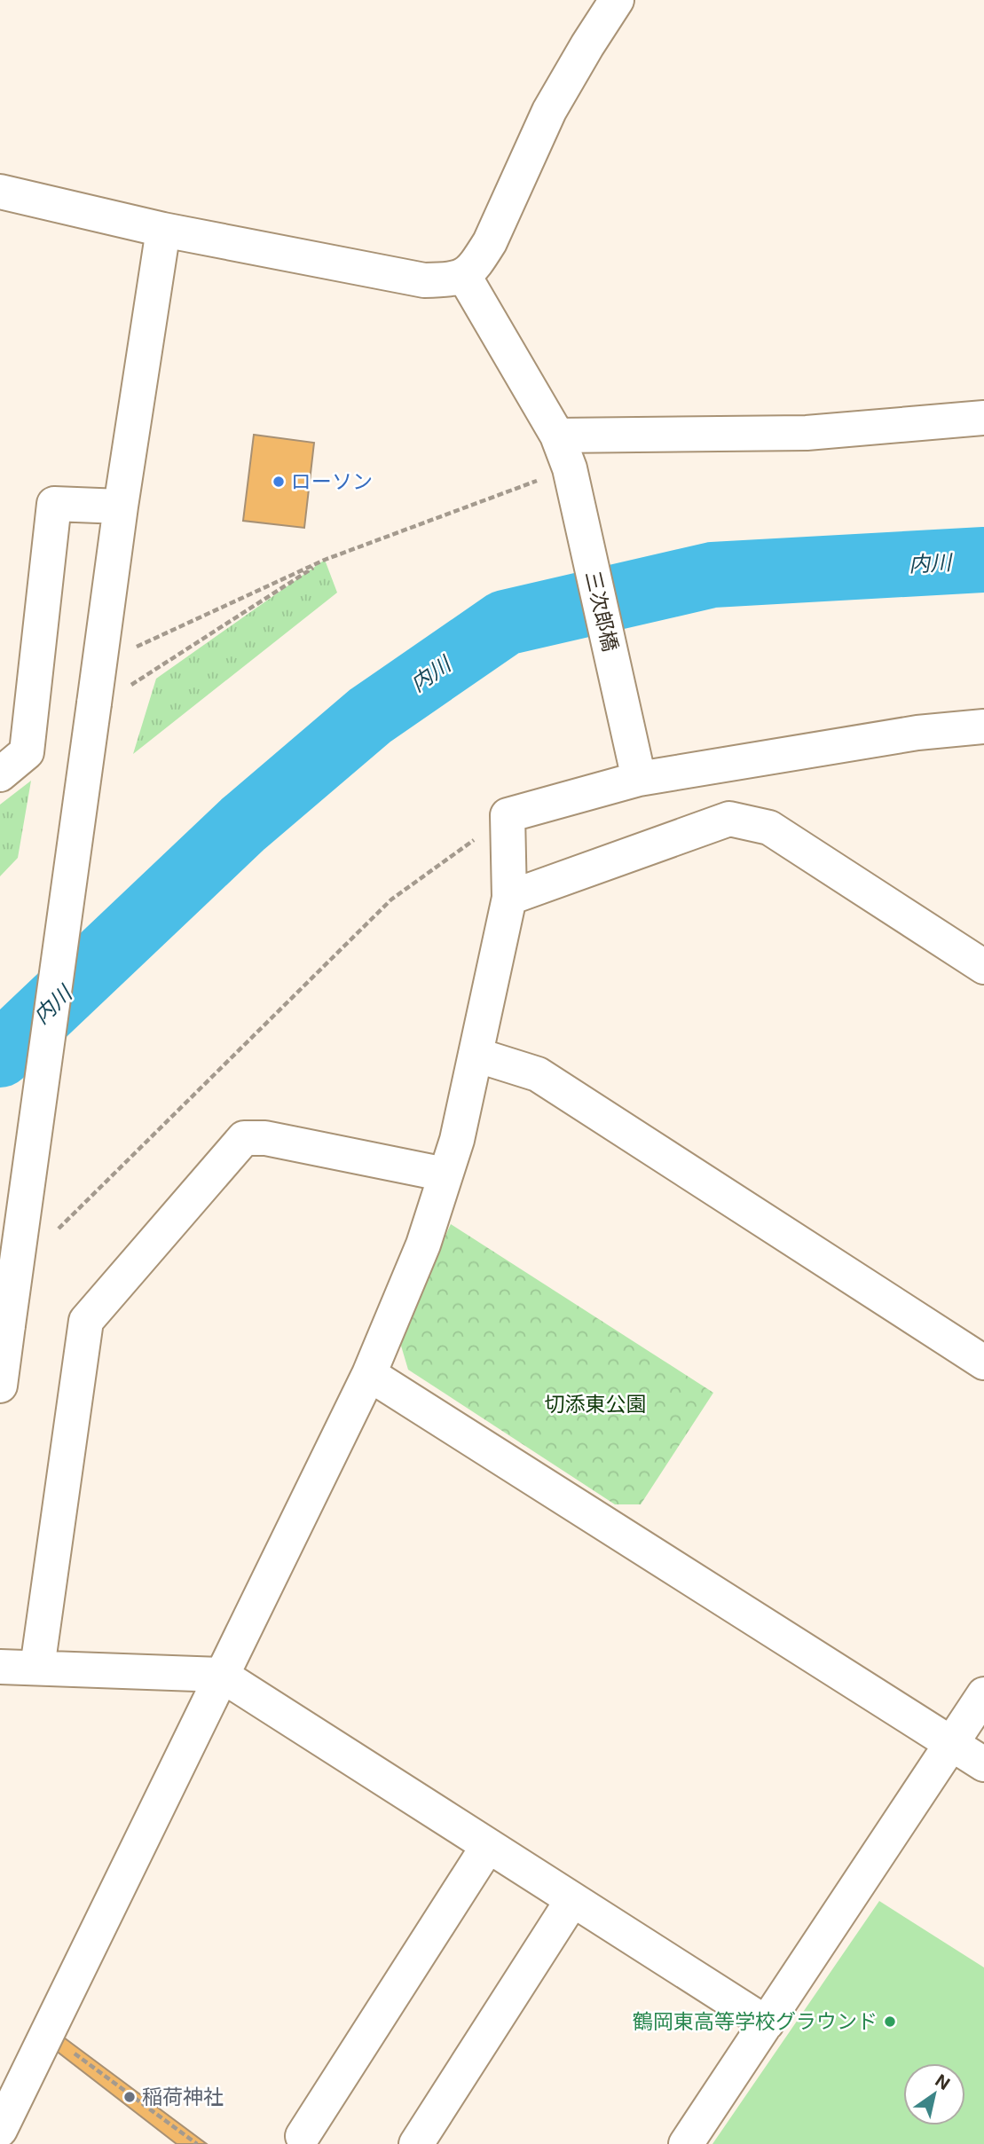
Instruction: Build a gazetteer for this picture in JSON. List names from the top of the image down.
{
  "streets": {
    "street": ["三次郎橋"]
  },
  "water": ["内川"],
  "parks": ["切添東公園"],
  "places": ["ローソン", "鶴岡東高等学校グラウンド", "稲荷神社"],
  "north": "top right"
}
